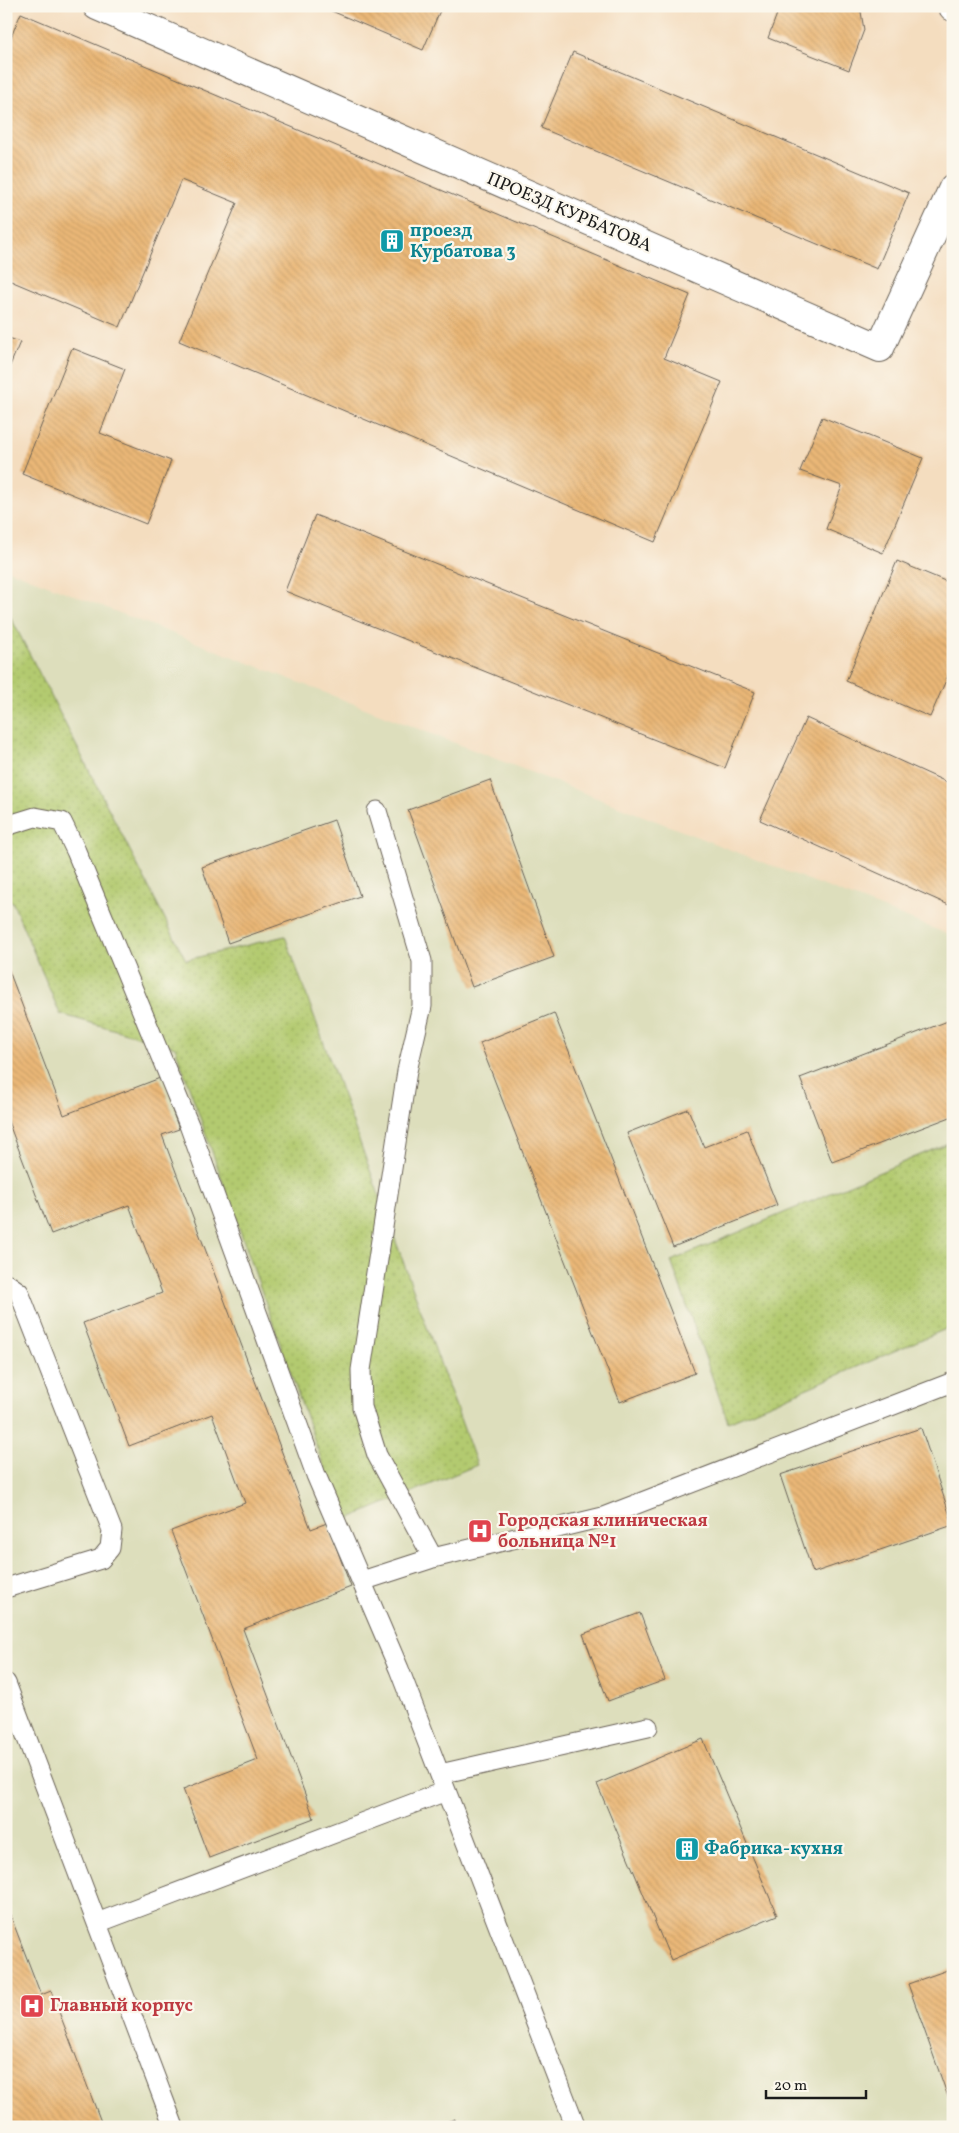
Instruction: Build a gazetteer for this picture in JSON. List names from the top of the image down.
{
  "streets": {
    "street": ["ПРОЕЗД КУРБАТОВА"]
  },
  "places": {
    "building": ["проезд Курбатова 3", "Фабрика-кухня"],
    "hospital": ["Городская клиническая больница №1", "Главный корпус"]
  },
  "scale_bar": "20 m"
}
